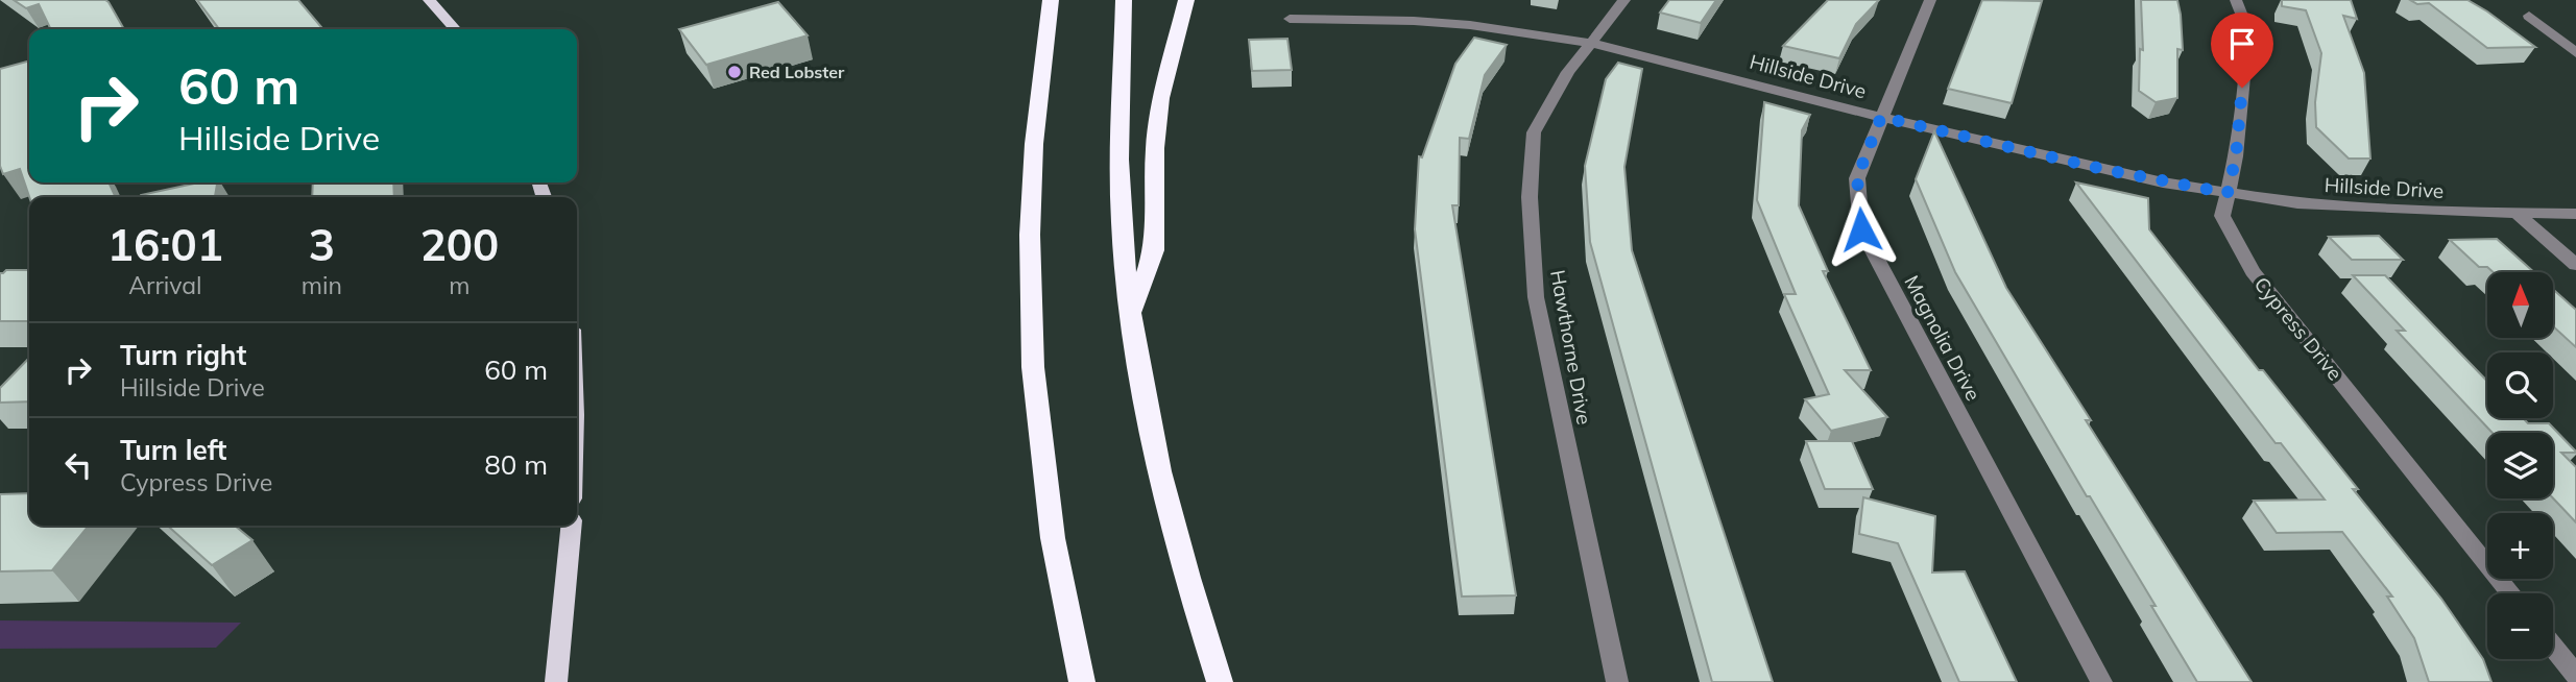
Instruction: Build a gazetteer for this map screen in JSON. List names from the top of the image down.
{
  "streets": {
    "street": [
      "Hillside Drive",
      "Cypress Drive",
      "Magnolia Drive",
      "Hawthorne Drive"
    ]
  },
  "crossings": [
    ["Hillside Drive", "Cypress Drive"],
    ["Hillside Drive", "Magnolia Drive"],
    ["Hillside Drive", "Hawthorne Drive"]
  ],
  "places": ["Red Lobster"],
  "north": "top",
  "page": {
    "turn": ["60 m", "Hillside Drive"],
    "eta": [
      "16:01",
      "Arrival",
      "3",
      "min",
      "200",
      "m"
    ],
    "map_buttons": ["+", "−"],
    "list": [
      {
        "name": "Turn right",
        "note": "Hillside Drive",
        "value": "60 m"
      },
      {
        "name": "Turn left",
        "note": "Cypress Drive",
        "value": "80 m"
      }
    ]
  }
}
